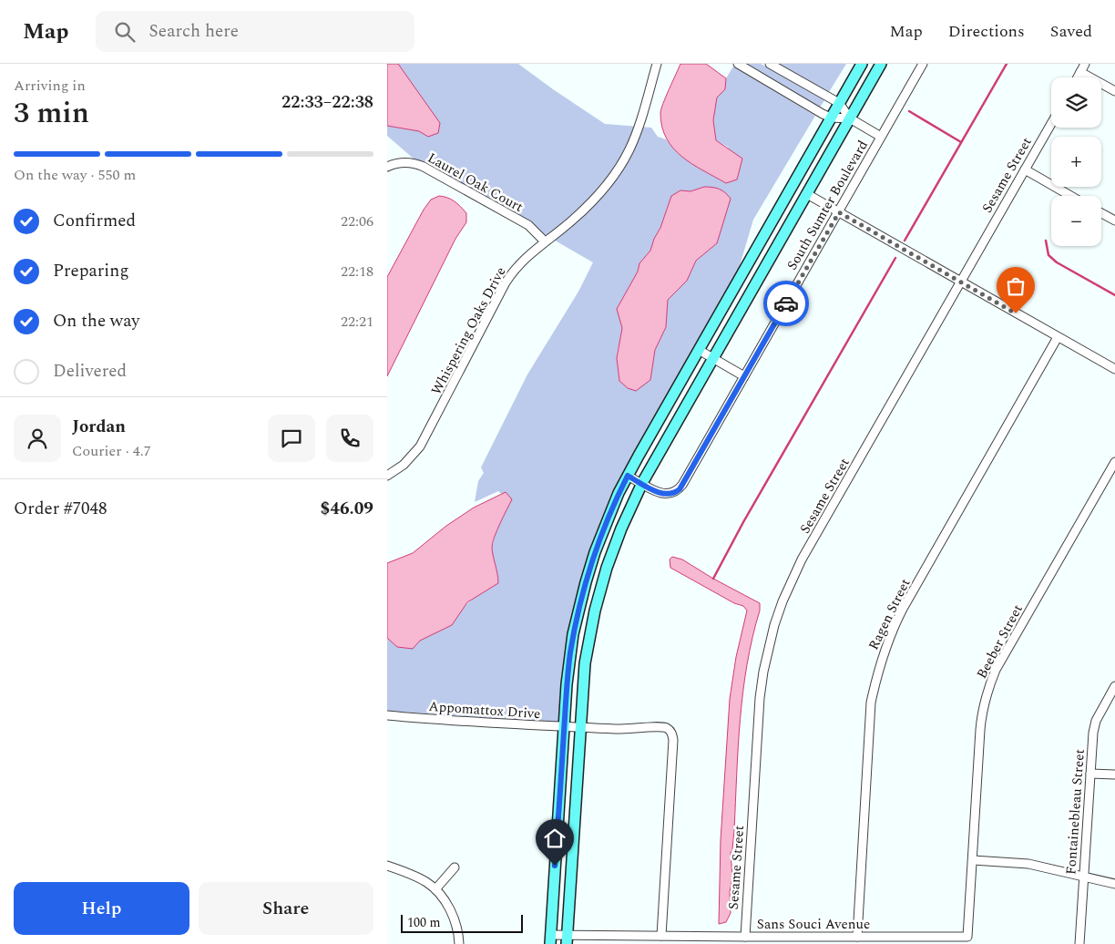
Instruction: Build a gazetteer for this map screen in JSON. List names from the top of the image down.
{
  "streets": {
    "main road": ["South Sumter Boulevard"],
    "street": [
      "Sesame Street",
      "Laurel Oak Court",
      "Whispering Oaks Drive",
      "Ragen Street",
      "Beeber Street",
      "Appomattox Drive",
      "Fontainebleau Street",
      "Sans Souci Avenue"
    ]
  },
  "crossings": [
    ["Sesame Street", "Sans Souci Avenue"],
    ["Laurel Oak Court", "Whispering Oaks Drive"],
    ["South Sumter Boulevard", "Appomattox Drive"],
    ["South Sumter Boulevard", "Sans Souci Avenue"],
    ["Ragen Street", "Sans Souci Avenue"],
    ["Beeber Street", "Sans Souci Avenue"],
    ["Appomattox Drive", "Sans Souci Avenue"]
  ],
  "scale_bar": "100 m",
  "page": {
    "header": "Map",
    "search": "Search here",
    "nav": ["Map", "Directions", "Saved"],
    "heading": ["3 min", "Arriving in", "22:33–22:38"],
    "panel": [
      "Jordan",
      "Courier · 4.7",
      "Order #7048",
      "$46.09"
    ],
    "map_buttons": ["+", "−"],
    "bar": "On the way · 550 m",
    "list": [
      ["Confirmed", "22:06"],
      ["Preparing", "22:18"],
      ["On the way", "22:21"],
      "Delivered"
    ],
    "buttons": ["Help", "Share"],
    "scale": "100 m"
  }
}
